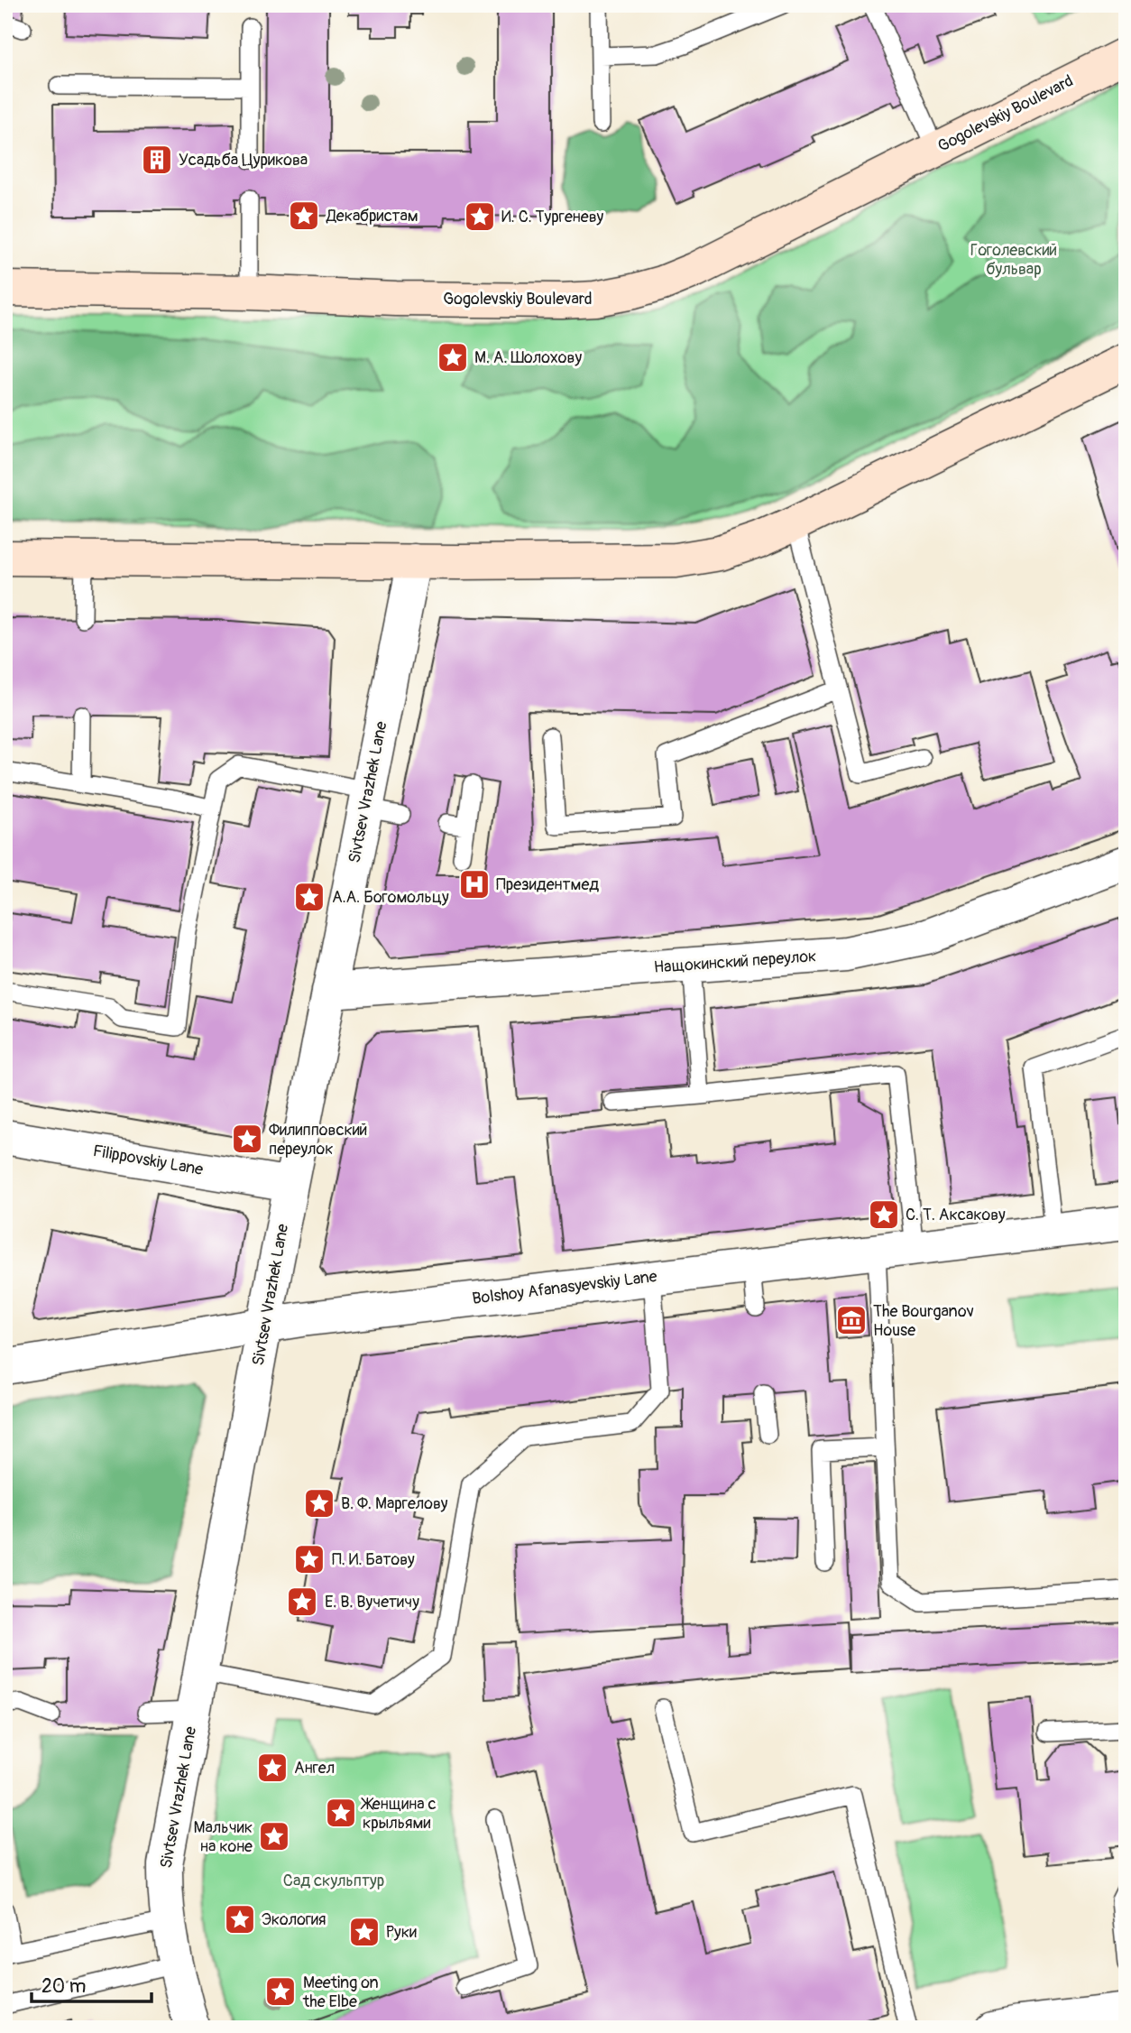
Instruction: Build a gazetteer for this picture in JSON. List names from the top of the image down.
{
  "streets": {
    "main road": ["Gogolevskiy Boulevard"],
    "street": [
      "Sivtsev Vrazhek Lane",
      "Нащокинский переулок",
      "Filippovskiy Lane",
      "Bolshoy Afanasyevskiy Lane"
    ]
  },
  "crossings": [
    ["Sivtsev Vrazhek Lane", "Нащокинский переулок"],
    ["Sivtsev Vrazhek Lane", "Filippovskiy Lane"],
    ["Sivtsev Vrazhek Lane", "Bolshoy Afanasyevskiy Lane"]
  ],
  "parks": ["Гоголевский бульвар", "Сад скульптур"],
  "places": {
    "building": ["Усадьба Цурикова"],
    "place": [
      "Декабристам",
      "И. С. Тургеневу",
      "М. А. Шолохову",
      "А.А. Богомольцу",
      "Филипповский переулок",
      "С. Т. Аксакову",
      "В. Ф. Маргелову",
      "П. И. Батову",
      "Е. В. Вучетичу",
      "Ангел",
      "Женщина с крыльями",
      "Мальчик на коне",
      "Экология",
      "Руки",
      "Meeting on the Elbe"
    ],
    "hospital": ["Президентмед"],
    "museum": ["The Bourganov House"]
  },
  "scale_bar": "20 m"
}
